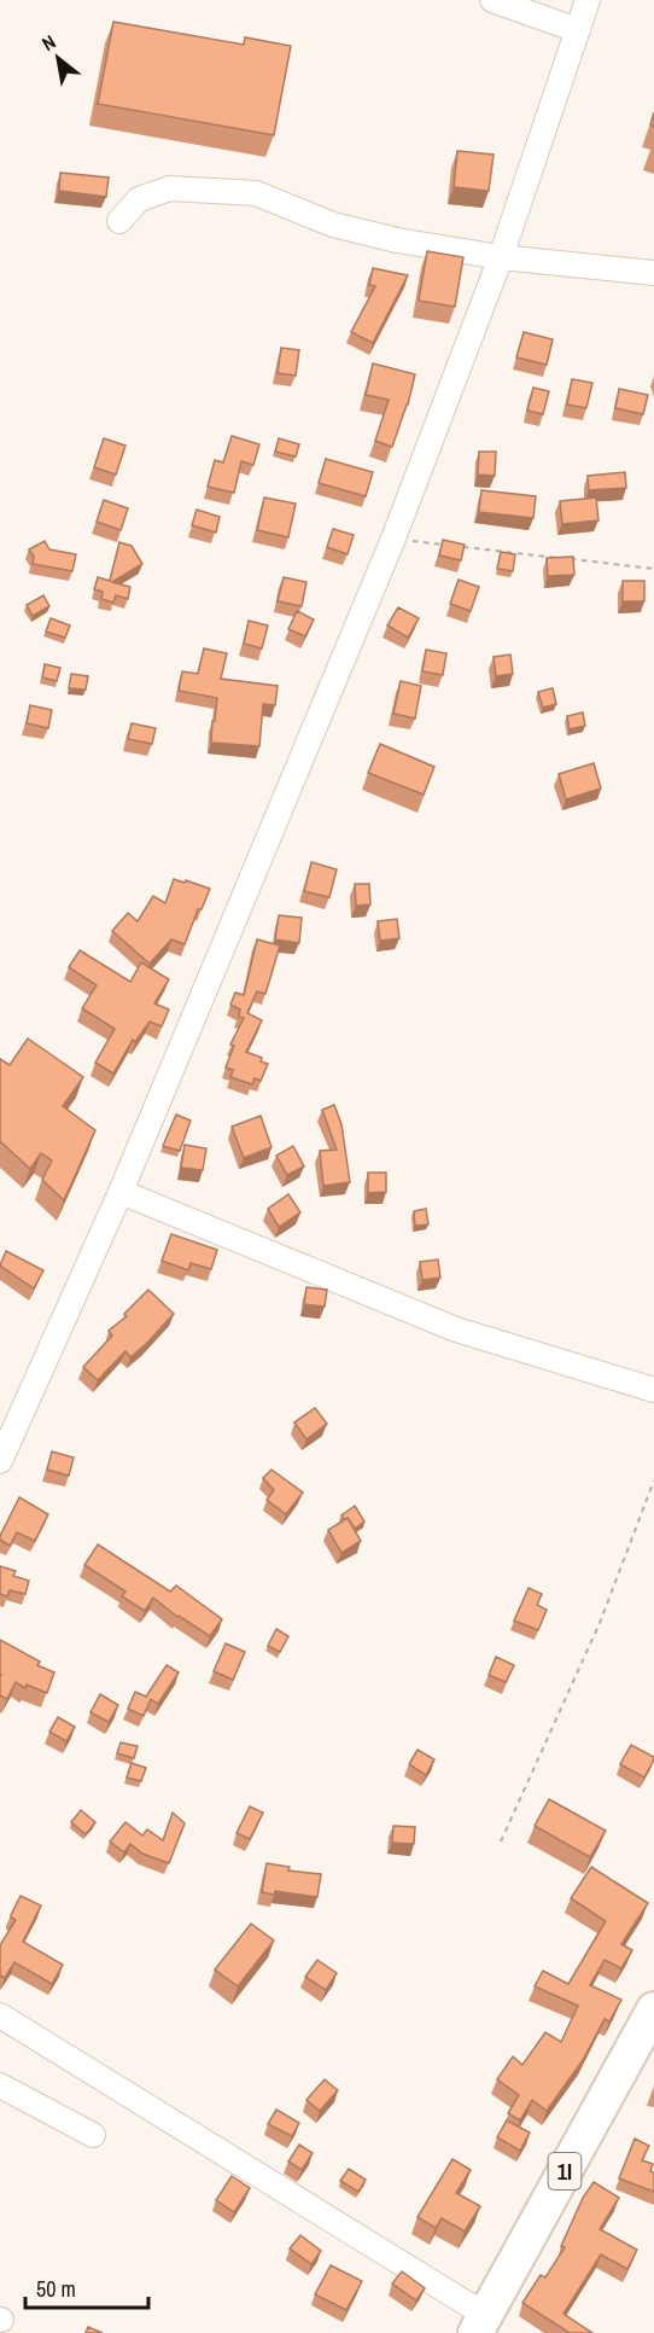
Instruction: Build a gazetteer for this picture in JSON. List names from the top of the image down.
{
  "streets": {
    "highway": ["1I"]
  },
  "scale_bar": "50 m",
  "north": "top left"
}
